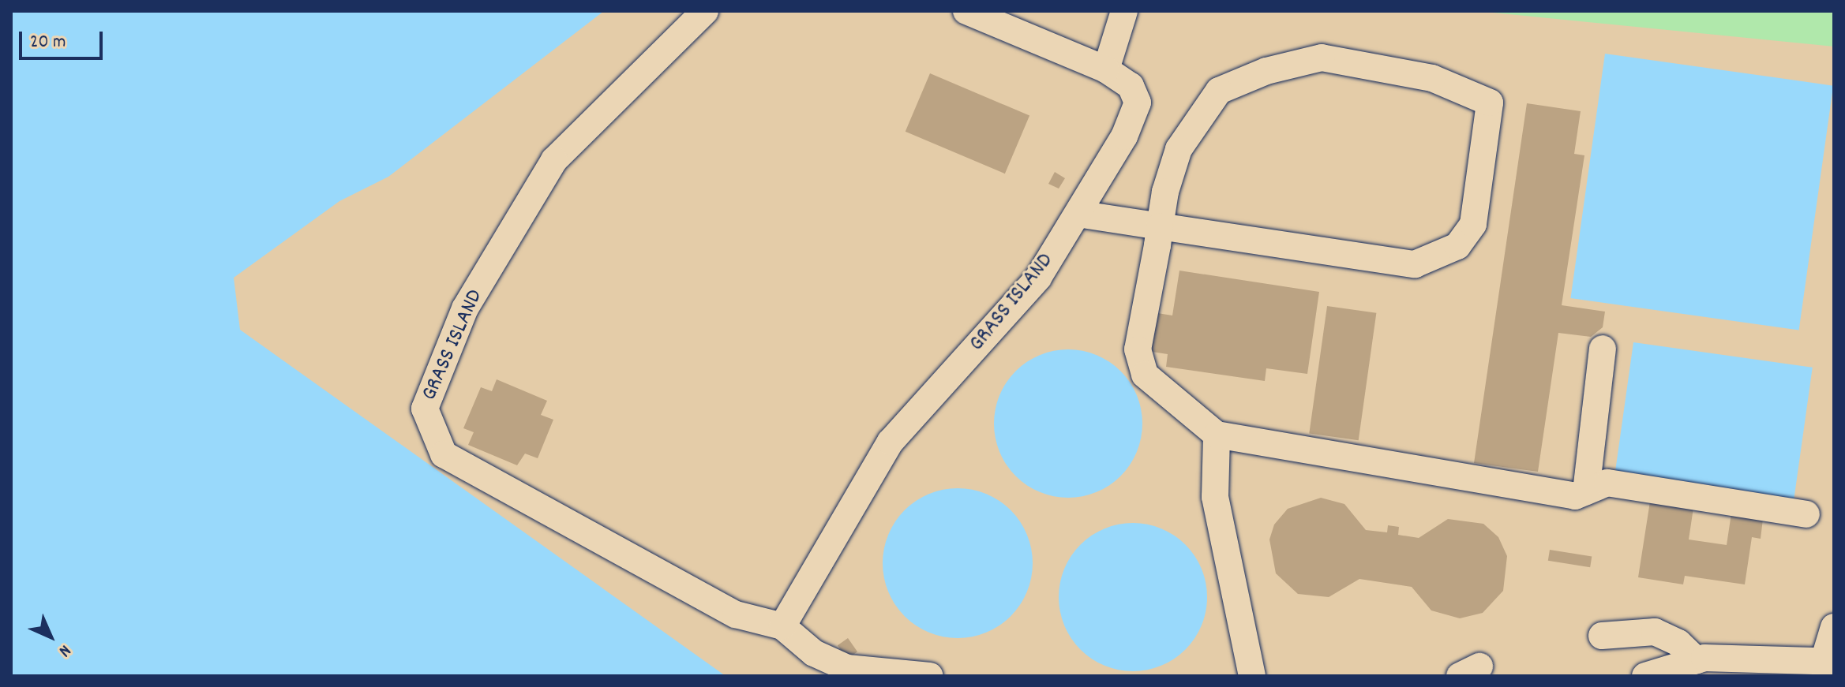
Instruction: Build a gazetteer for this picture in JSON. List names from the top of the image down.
{
  "streets": {
    "street": ["GRASS ISLAND"]
  },
  "scale_bar": "20 m",
  "north": "bottom right"
}
